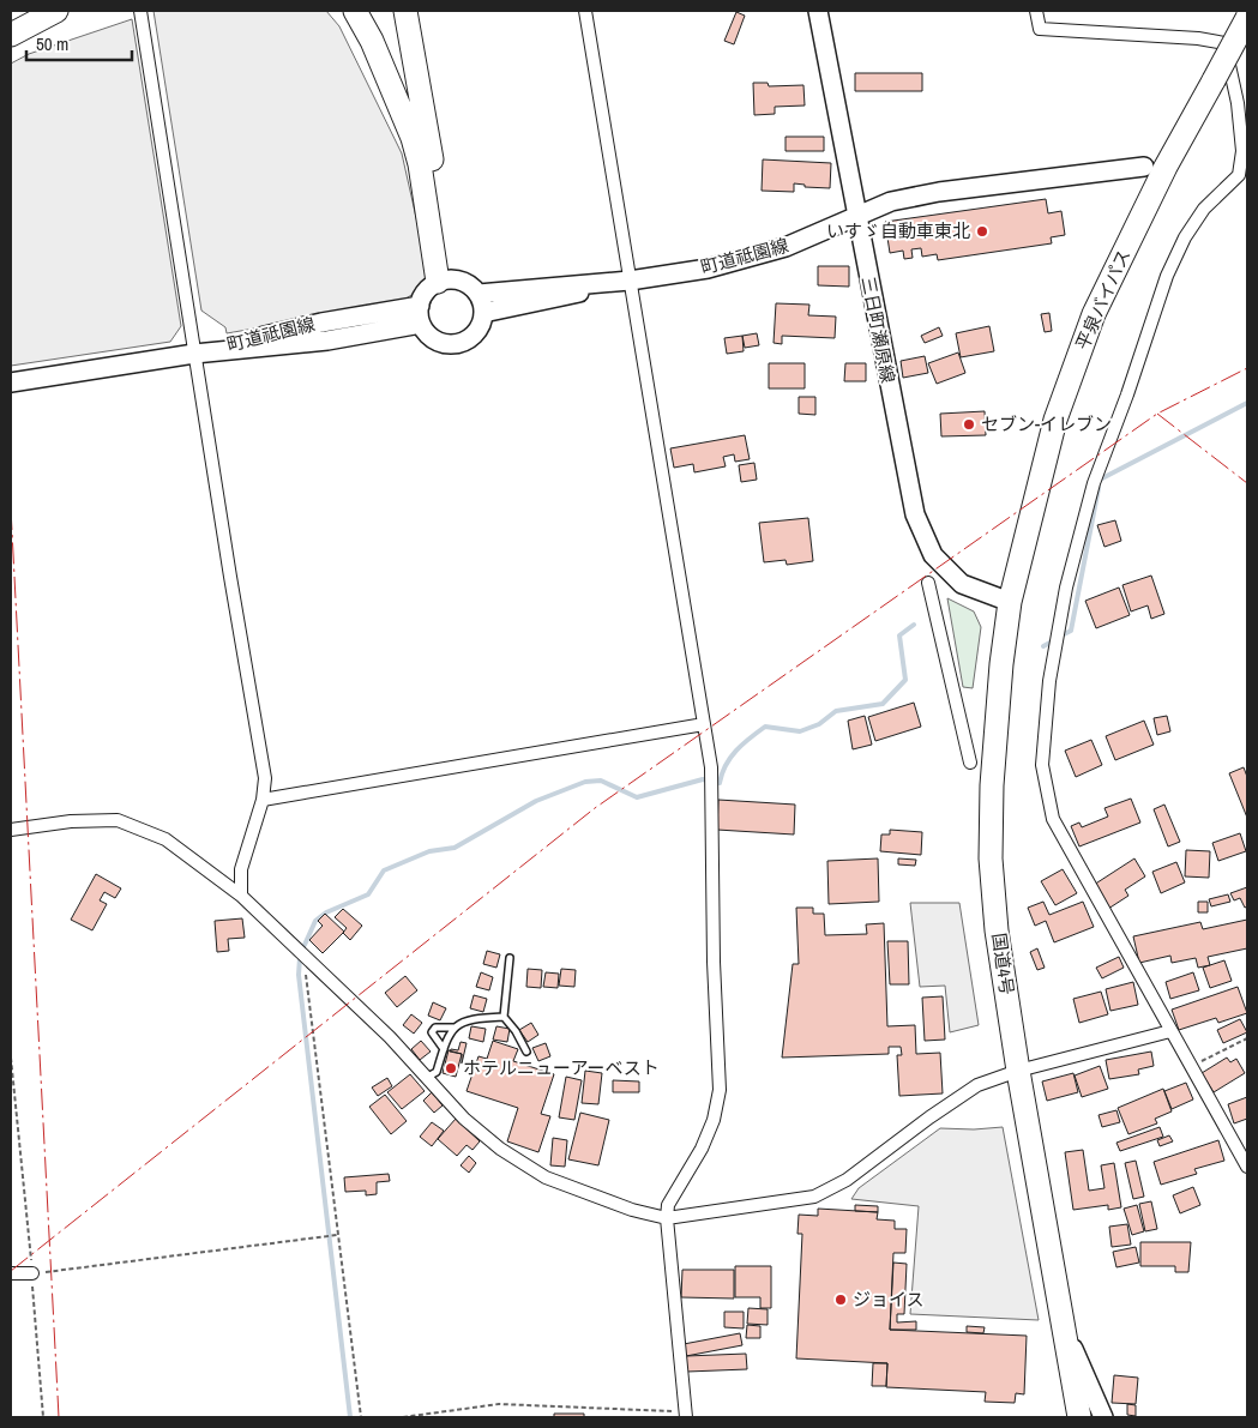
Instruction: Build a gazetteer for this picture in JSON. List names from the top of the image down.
{
  "streets": {
    "highway": ["平泉バイパス", "国道4号"],
    "street": ["町道祗園線", "三日町瀬原線"]
  },
  "crossings": [
    ["町道祗園線", "三日町瀬原線"],
    ["平泉バイパス", "三日町瀬原線"],
    ["平泉バイパス", "国道4号"],
    ["三日町瀬原線", "国道4号"]
  ],
  "places": [
    "いすゞ自動車東北",
    "セブン-イレブン",
    "ホテルニューアーベスト",
    "ジョイス"
  ],
  "scale_bar": "50 m"
}
